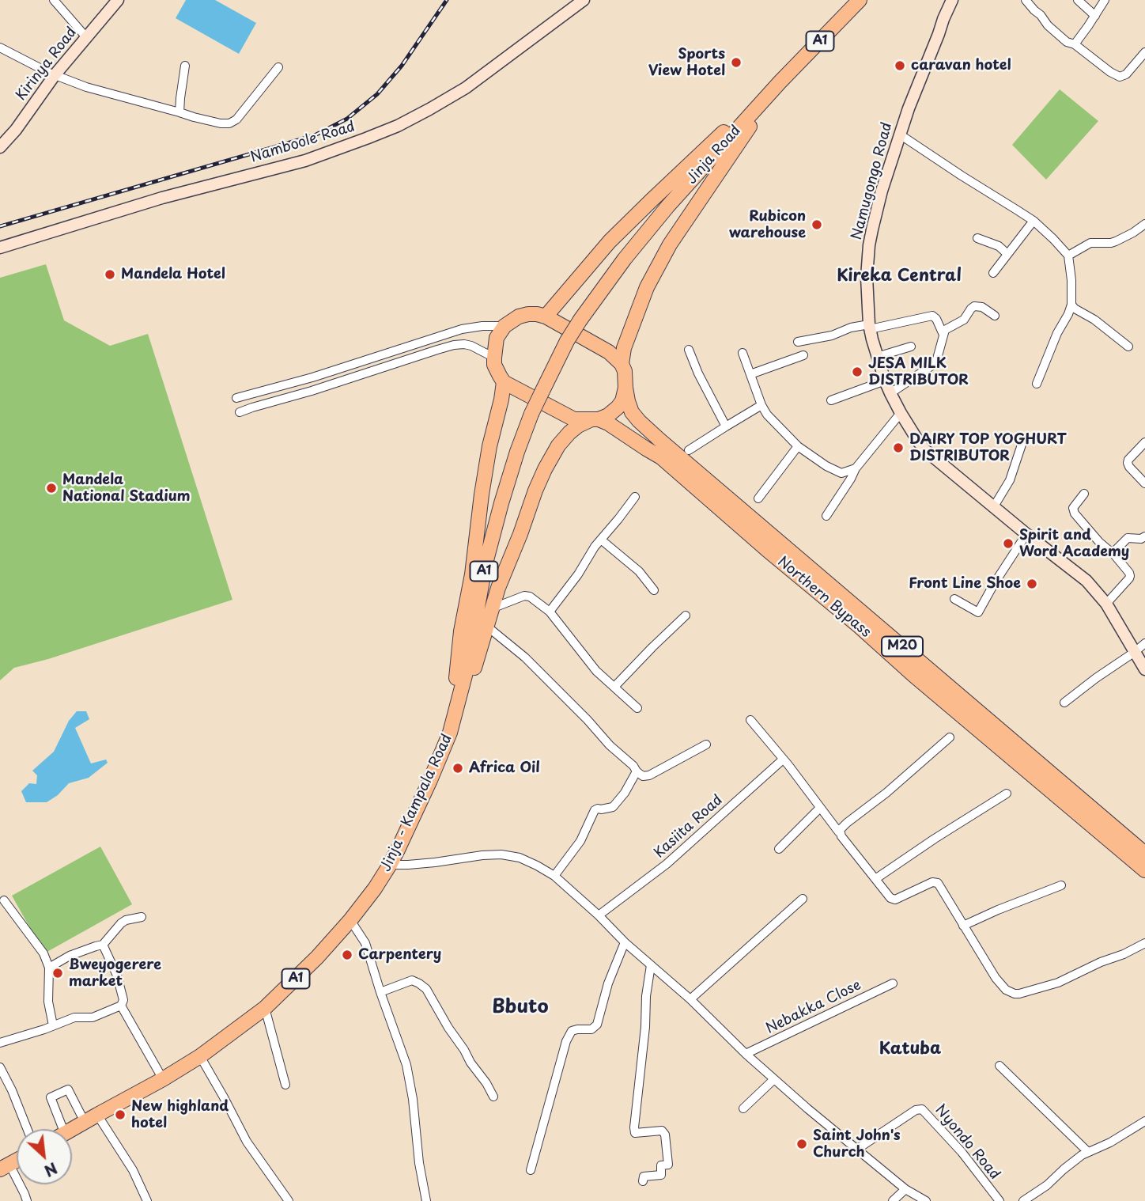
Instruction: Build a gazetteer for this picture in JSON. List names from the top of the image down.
{
  "streets": {
    "highway": [
      "A1",
      "Jinja Road",
      "Northern Bypass",
      "M20",
      "Jinja - Kampala Road"
    ],
    "main road": ["Kirinya Road", "Namboole Road", "Namugongo Road"],
    "street": ["Kasiita Road", "Nebakka Close", "Nyondo Road"]
  },
  "crossings": [
    ["Jinja Road", "Jinja - Kampala Road"]
  ],
  "districts": ["Kireka Central", "Bbuto", "Katuba"],
  "places": [
    "Sports View Hotel",
    "caravan hotel",
    "Rubicon warehouse",
    "Mandela Hotel",
    "JESA MILK DISTRIBUTOR",
    "DAIRY TOP YOGHURT DISTRIBUTOR",
    "Mandela National Stadium",
    "Spirit and Word Academy",
    "Front Line Shoe",
    "Africa Oil",
    "Carpentery",
    "Bweyogerere market",
    "New highland hotel",
    "Saint John's Church"
  ],
  "north": "bottom right"
}
